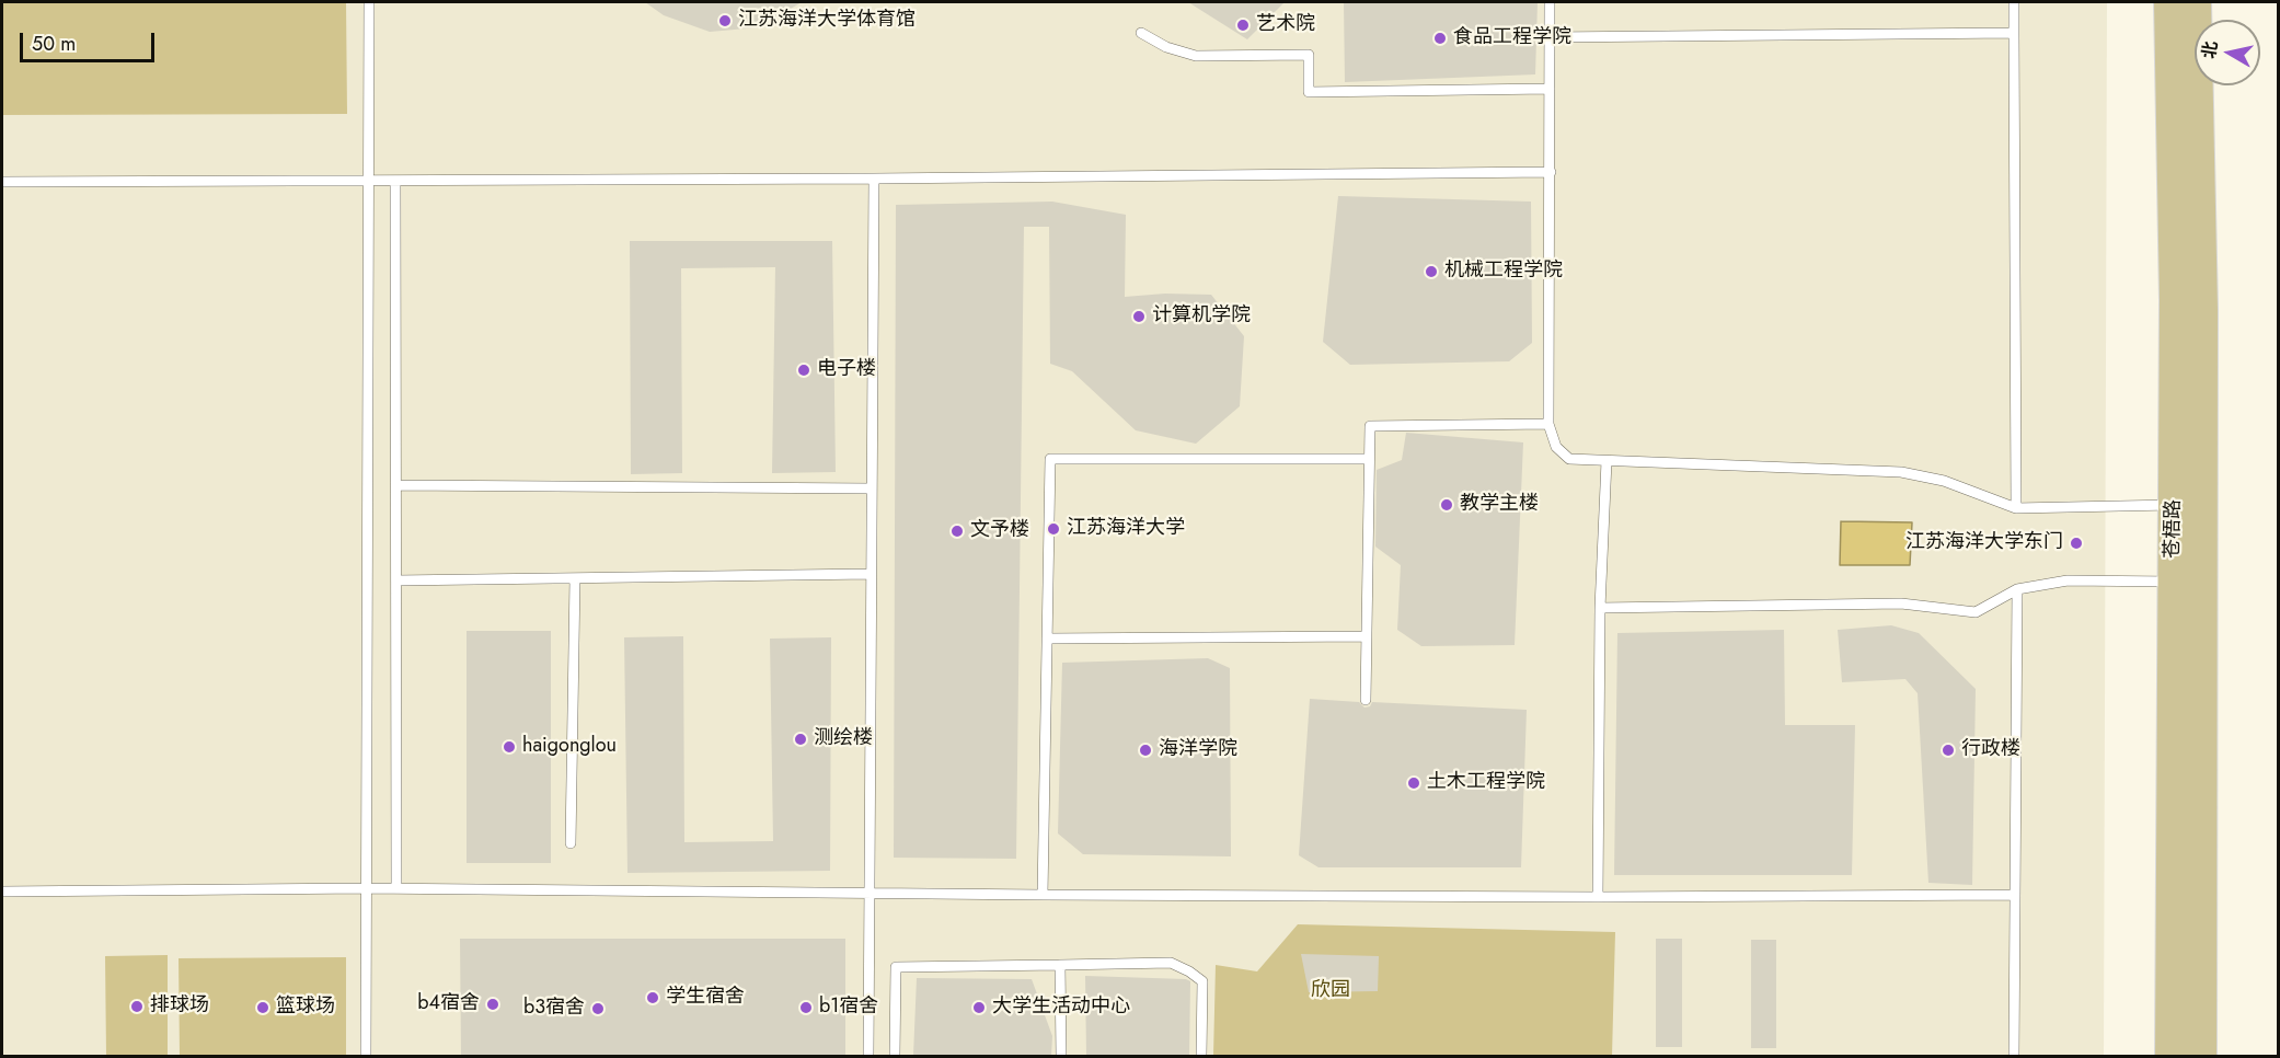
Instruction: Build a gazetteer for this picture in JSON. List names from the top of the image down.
{
  "streets": {
    "main road": ["苍梧路"]
  },
  "parks": ["欣园"],
  "places": [
    "江苏海洋大学体育馆",
    "艺术院",
    "食品工程学院",
    "机械工程学院",
    "计算机学院",
    "电子楼",
    "教学主楼",
    "江苏海洋大学",
    "文予楼",
    "江苏海洋大学东门",
    "测绘楼",
    "haigonglou",
    "海洋学院",
    "行政楼",
    "土木工程学院",
    "学生宿舍",
    "b4宿舍",
    "排球场",
    "篮球场",
    "b1宿舍",
    "大学生活动中心",
    "b3宿舍"
  ],
  "scale_bar": "50 m",
  "north": "left"
}
